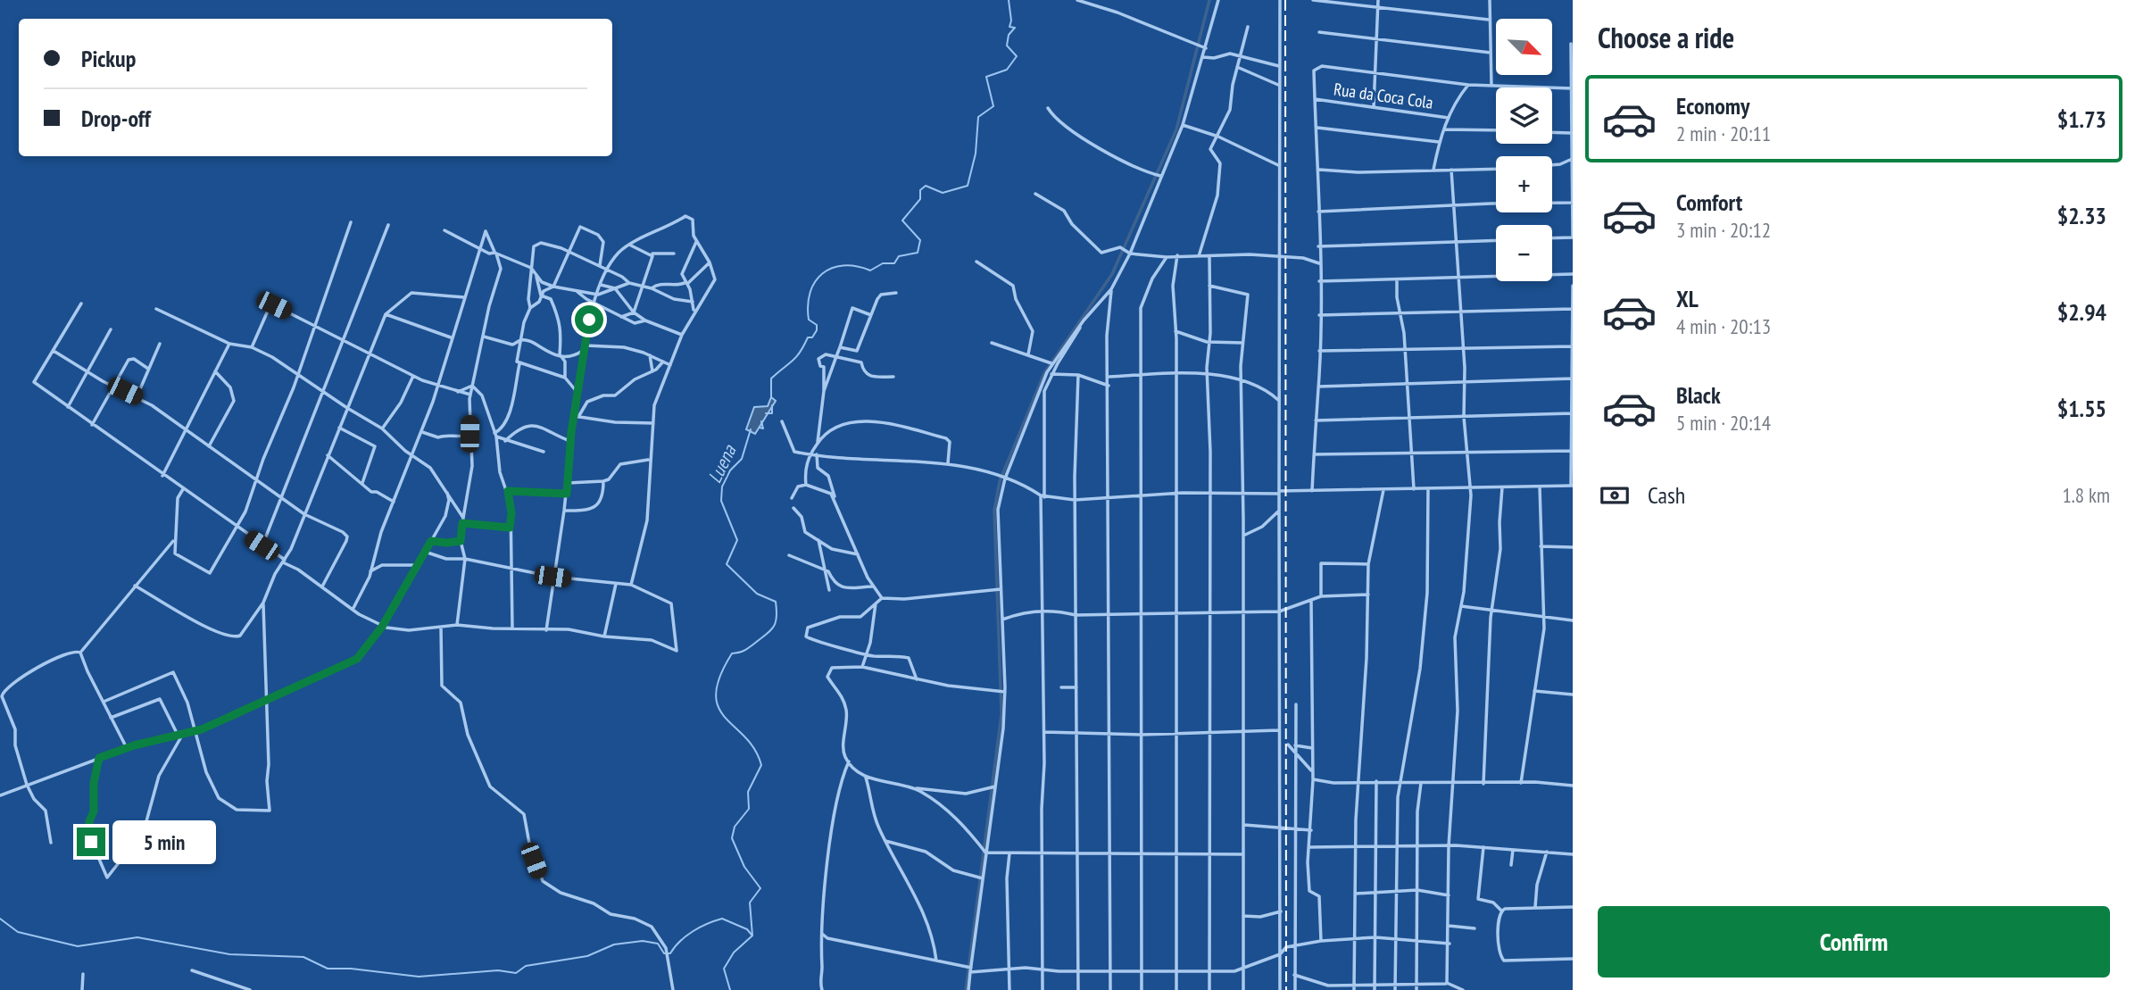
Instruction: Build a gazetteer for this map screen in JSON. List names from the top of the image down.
{
  "streets": {
    "street": ["Rua da Coca Cola"]
  },
  "water": ["Luena"],
  "north": "bottom right",
  "page": {
    "heading": "Choose a ride",
    "map_buttons": ["+", "−"],
    "banner": ["Pickup", "Drop-off"],
    "list": [
      {
        "name": "Economy",
        "note": "2 min · 20:11",
        "value": "$1.73"
      },
      {
        "name": "Comfort",
        "note": "3 min · 20:12",
        "value": "$2.33"
      },
      {
        "name": "XL",
        "note": "4 min · 20:13",
        "value": "$2.94"
      },
      {
        "name": "Black",
        "note": "5 min · 20:14",
        "value": "$1.55"
      }
    ],
    "pay": ["Cash", "1.8 km"],
    "bubble": "5 min",
    "buttons": "Confirm"
  }
}
